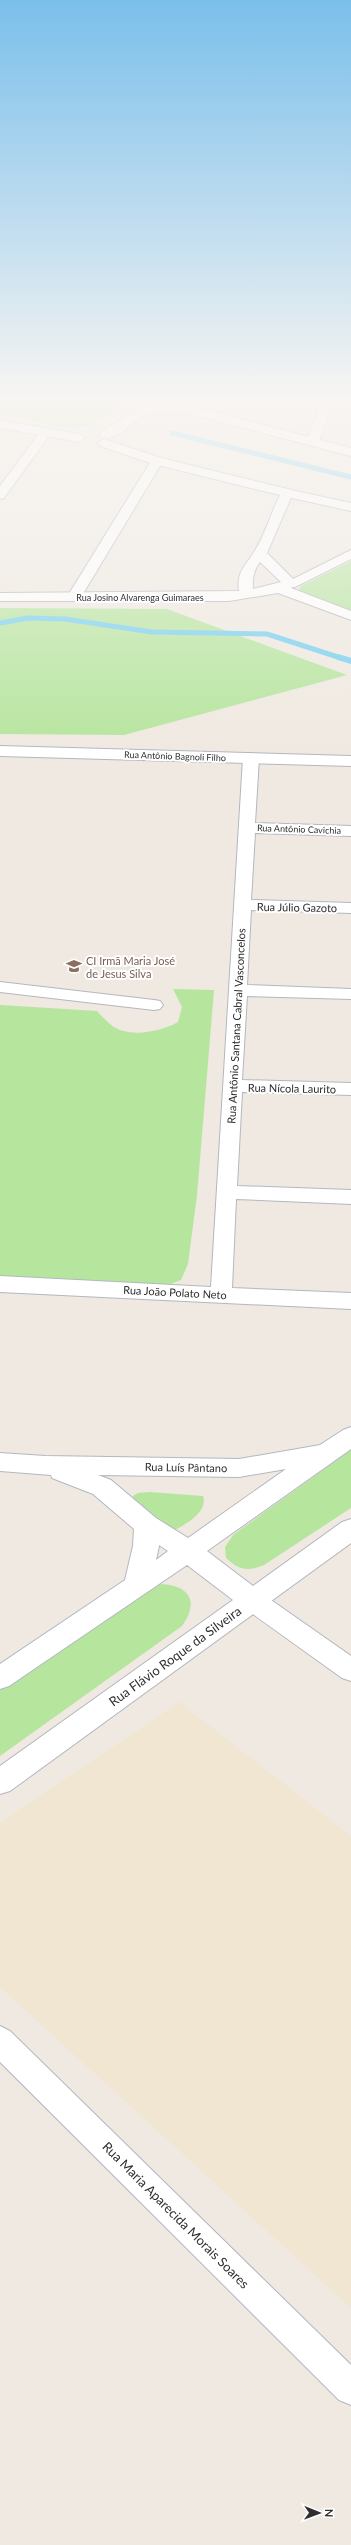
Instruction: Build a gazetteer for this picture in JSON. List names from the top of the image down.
{
  "streets": {
    "street": [
      "Rua Josino Alvarenga Guimaraes",
      "Rua Antônio Bagnoli Filho",
      "Rua Antônio Cavichia",
      "Rua Júlio Gazoto",
      "Rua Antônio Santana Cabral Vasconcelos",
      "Rua Nícola Laurito",
      "Rua João Polato Neto",
      "Rua Luís Pântano",
      "Rua Flávio Roque da Silveira",
      "Rua Maria Aparecida Morais Soares"
    ]
  },
  "crossings": [
    ["Rua Antônio Bagnoli Filho", "Rua Antônio Santana Cabral Vasconcelos"],
    ["Rua Antônio Cavichia", "Rua Antônio Santana Cabral Vasconcelos"],
    ["Rua Júlio Gazoto", "Rua Antônio Santana Cabral Vasconcelos"],
    ["Rua Antônio Santana Cabral Vasconcelos", "Rua Nícola Laurito"],
    ["Rua Antônio Santana Cabral Vasconcelos", "Rua João Polato Neto"],
    ["Rua Luís Pântano", "Rua Flávio Roque da Silveira"]
  ],
  "places": {
    "school or university": ["CI Irmã Maria José de Jesus Silva"]
  },
  "north": "right"
}
